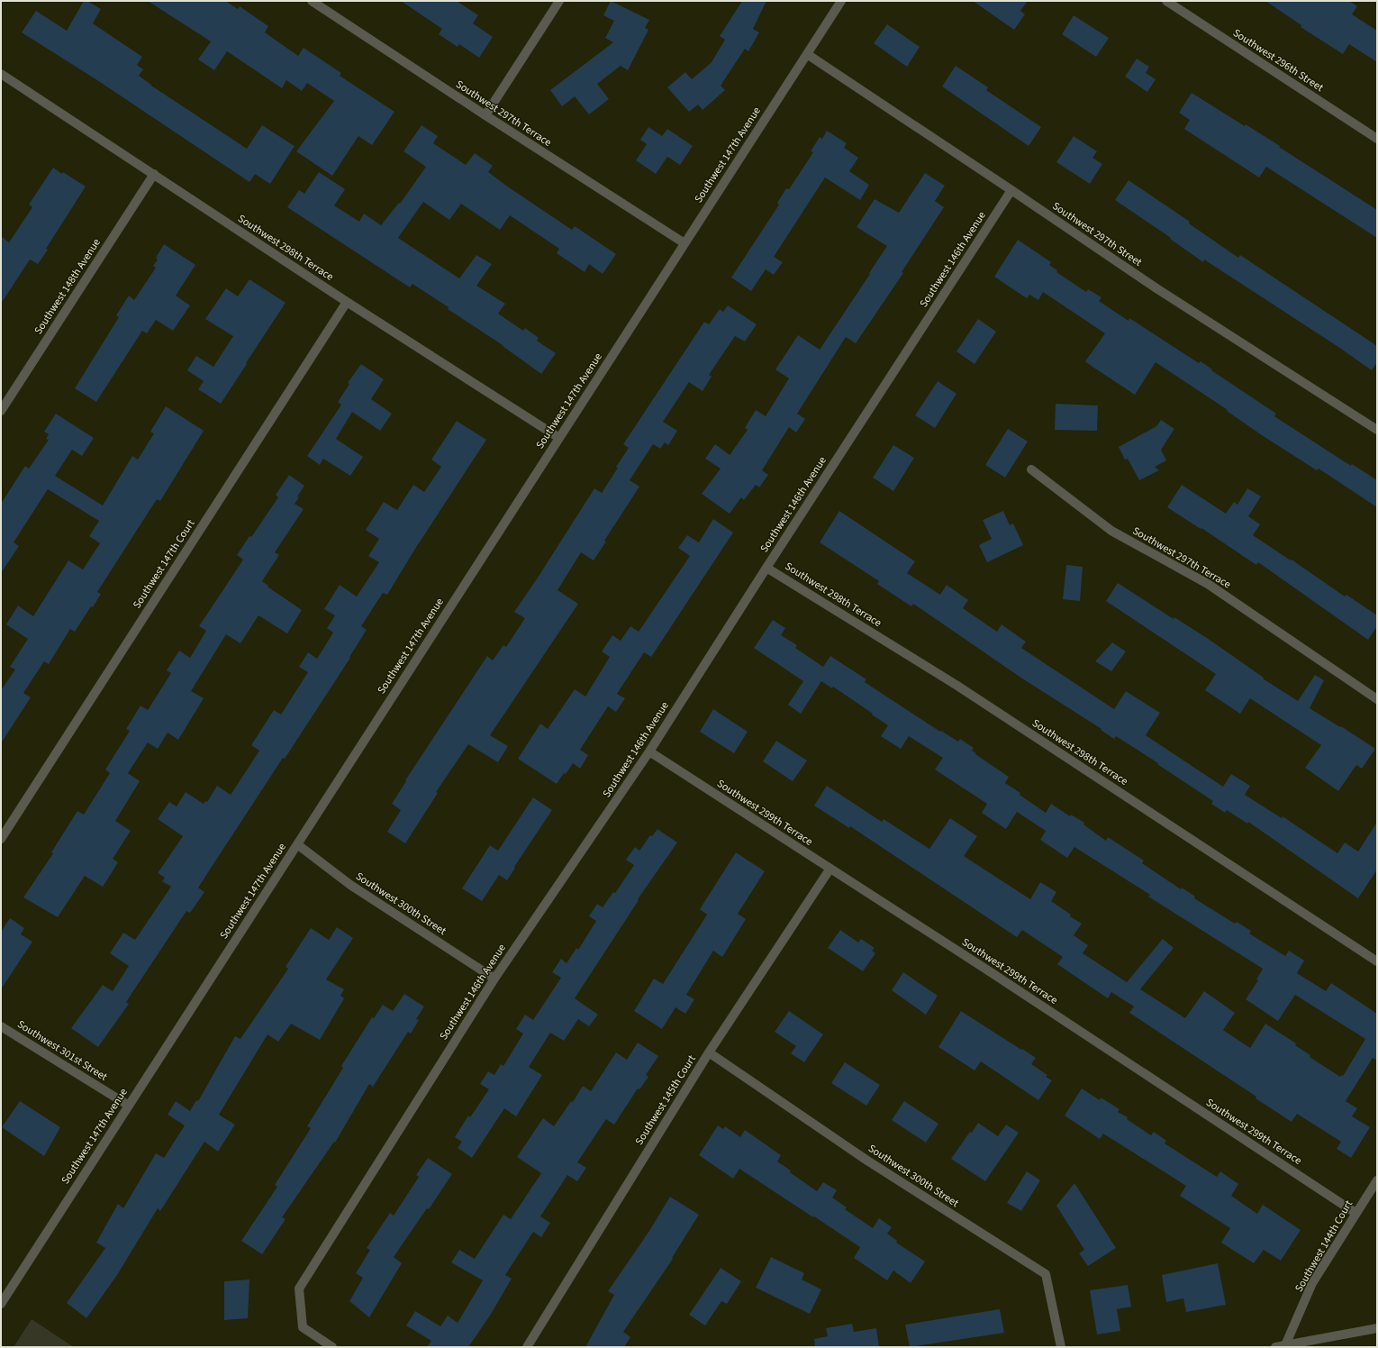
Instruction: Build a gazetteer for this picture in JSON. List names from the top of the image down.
{
  "streets": {
    "street": [
      "Southwest 296th Street",
      "Southwest 297th Terrace",
      "Southwest 147th Avenue",
      "Southwest 297th Street",
      "Southwest 298th Terrace",
      "Southwest 146th Avenue",
      "Southwest 148th Avenue",
      "Southwest 147th Court",
      "Southwest 299th Terrace",
      "Southwest 300th Street",
      "Southwest 301st Street",
      "Southwest 145th Court",
      "Southwest 144th Court"
    ]
  },
  "crossings": [
    ["Southwest 297th Terrace", "Southwest 147th Avenue"],
    ["Southwest 147th Avenue", "Southwest 297th Street"],
    ["Southwest 147th Avenue", "Southwest 298th Terrace"],
    ["Southwest 147th Avenue", "Southwest 300th Street"],
    ["Southwest 147th Avenue", "Southwest 301st Street"],
    ["Southwest 297th Street", "Southwest 146th Avenue"],
    ["Southwest 298th Terrace", "Southwest 146th Avenue"],
    ["Southwest 298th Terrace", "Southwest 148th Avenue"],
    ["Southwest 298th Terrace", "Southwest 147th Court"],
    ["Southwest 146th Avenue", "Southwest 299th Terrace"],
    ["Southwest 146th Avenue", "Southwest 300th Street"],
    ["Southwest 299th Terrace", "Southwest 145th Court"],
    ["Southwest 299th Terrace", "Southwest 144th Court"],
    ["Southwest 300th Street", "Southwest 145th Court"]
  ]
}
